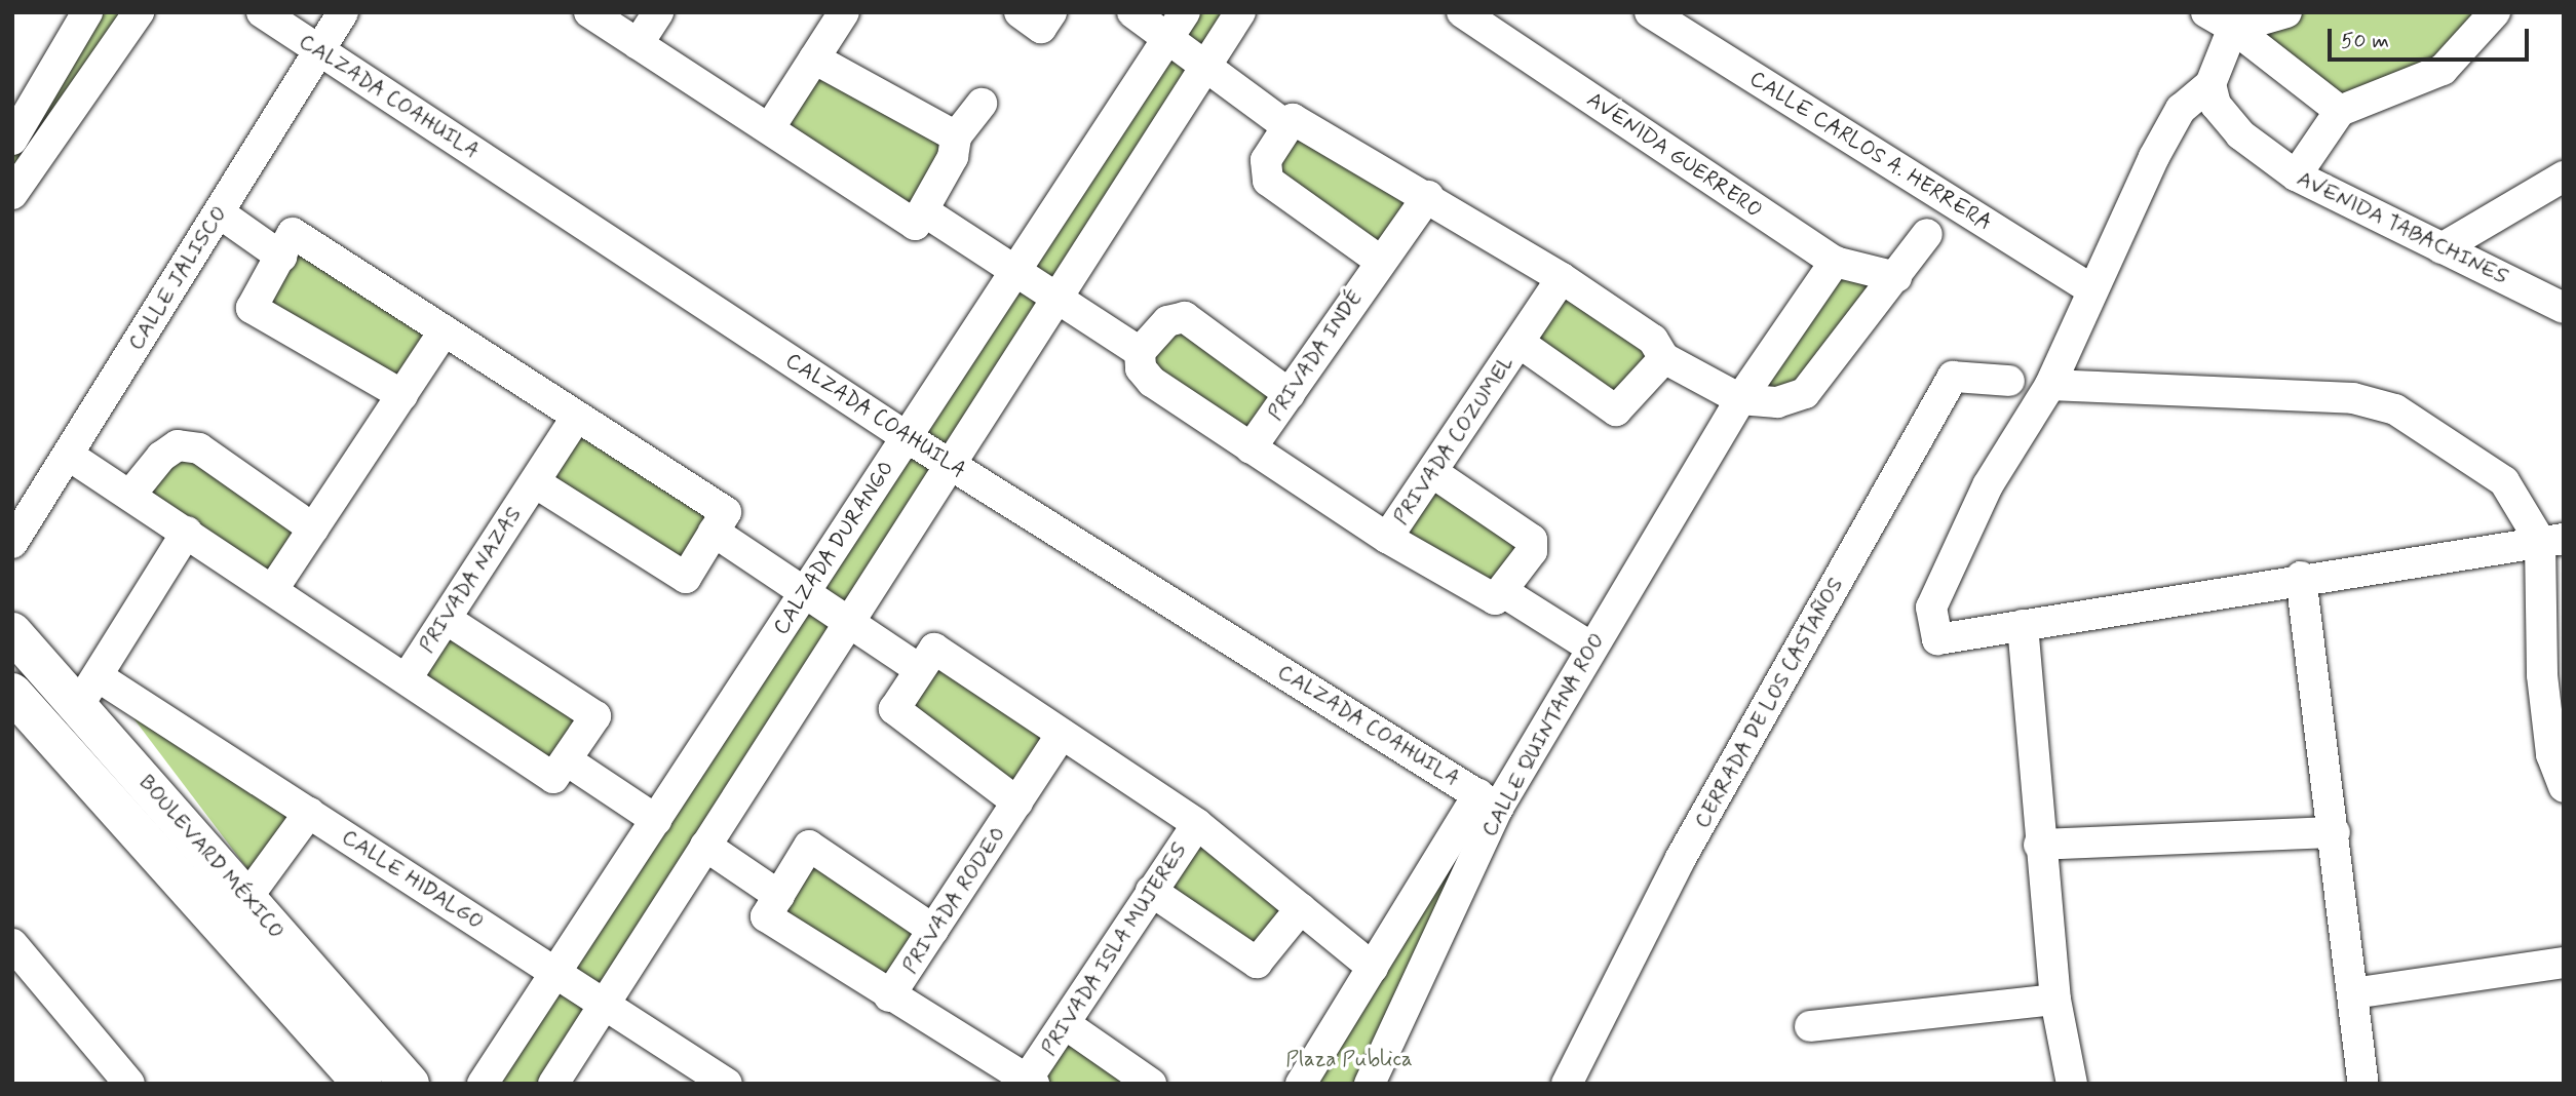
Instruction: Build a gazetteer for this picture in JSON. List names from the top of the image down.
{
  "streets": {
    "main road": ["BOULEVARD MÉXICO"],
    "street": [
      "CALZADA COAHUILA",
      "CALLE CARLOS A. HERRERA",
      "AVENIDA GUERRERO",
      "AVENIDA TABACHINES",
      "CALLE JALISCO",
      "PRIVADA INDÉ",
      "PRIVADA COZUMEL",
      "CALZADA DURANGO",
      "PRIVADA NAZAS",
      "CERRADA DE LOS CASTAÑOS",
      "CALLE QUINTANA ROO",
      "CALLE HIDALGO",
      "PRIVADA RODEO",
      "PRIVADA ISLA MUJERES"
    ]
  },
  "crossings": [
    ["CALZADA COAHUILA", "CALLE JALISCO"],
    ["CALZADA COAHUILA", "CALZADA DURANGO"],
    ["CALZADA COAHUILA", "CALLE QUINTANA ROO"],
    ["AVENIDA GUERRERO", "CALLE QUINTANA ROO"],
    ["CALZADA DURANGO", "CALLE HIDALGO"],
    ["CALLE QUINTANA ROO", "PRIVADA ISLA MUJERES"],
    ["BOULEVARD MÉXICO", "CALLE HIDALGO"]
  ],
  "parks": ["Plaza Publica"],
  "scale_bar": "50 m"
}
